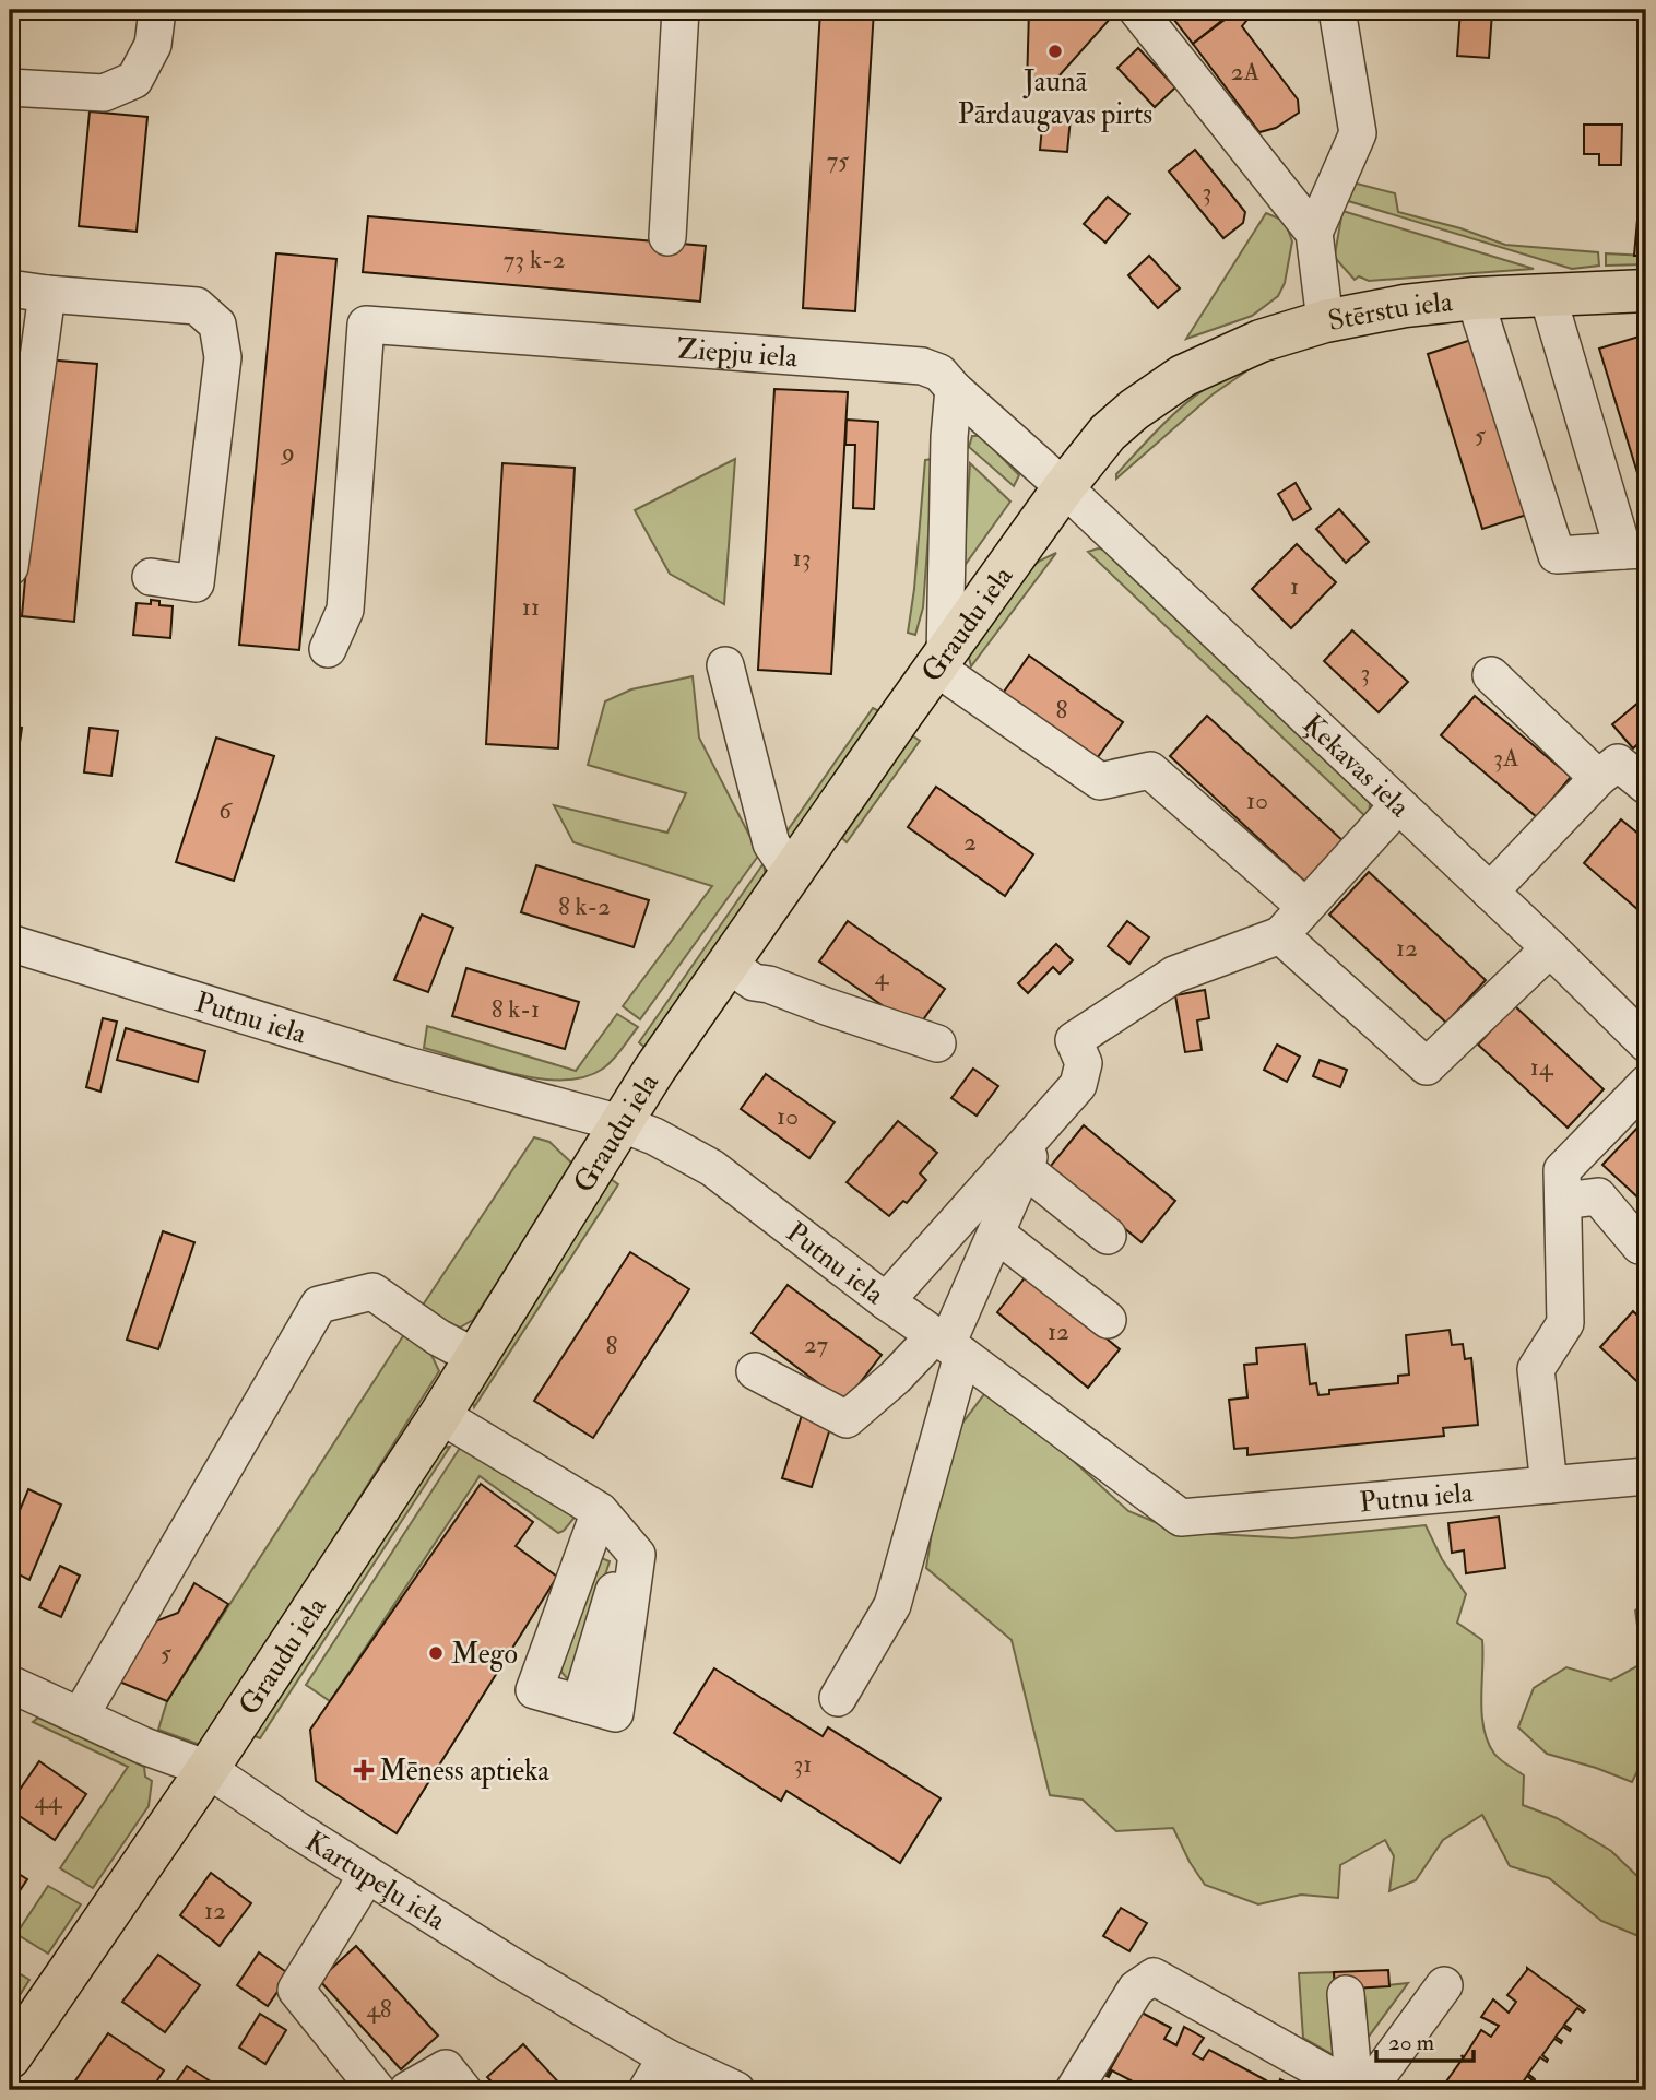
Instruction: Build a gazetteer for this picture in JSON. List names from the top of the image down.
{
  "streets": {
    "main road": ["Stērstu iela", "Graudu iela"],
    "street": [
      "Ziepju iela",
      "Ķekavas iela",
      "Putnu iela",
      "Kartupeļu iela"
    ]
  },
  "crossings": [
    ["Stērstu iela", "Graudu iela"],
    ["Ziepju iela", "Graudu iela"],
    ["Ziepju iela", "Ķekavas iela"],
    ["Graudu iela", "Ķekavas iela"],
    ["Graudu iela", "Putnu iela"],
    ["Graudu iela", "Kartupeļu iela"]
  ],
  "places": {
    "other": ["Jaunā Pārdaugavas pirts", "Mego"],
    "health": ["Mēness aptieka"]
  },
  "house_numbers": [
    "2A",
    "75",
    "3",
    "73 k-2",
    "5",
    "9",
    "13",
    "1",
    "11",
    "3",
    "8",
    "3A",
    "10",
    "6",
    "2",
    "8 k-2",
    "12",
    "4",
    "8 k-1",
    "14",
    "10",
    "12",
    "27",
    "8",
    "5",
    "31",
    "44",
    "12",
    "48"
  ],
  "scale_bar": "20 m"
}
